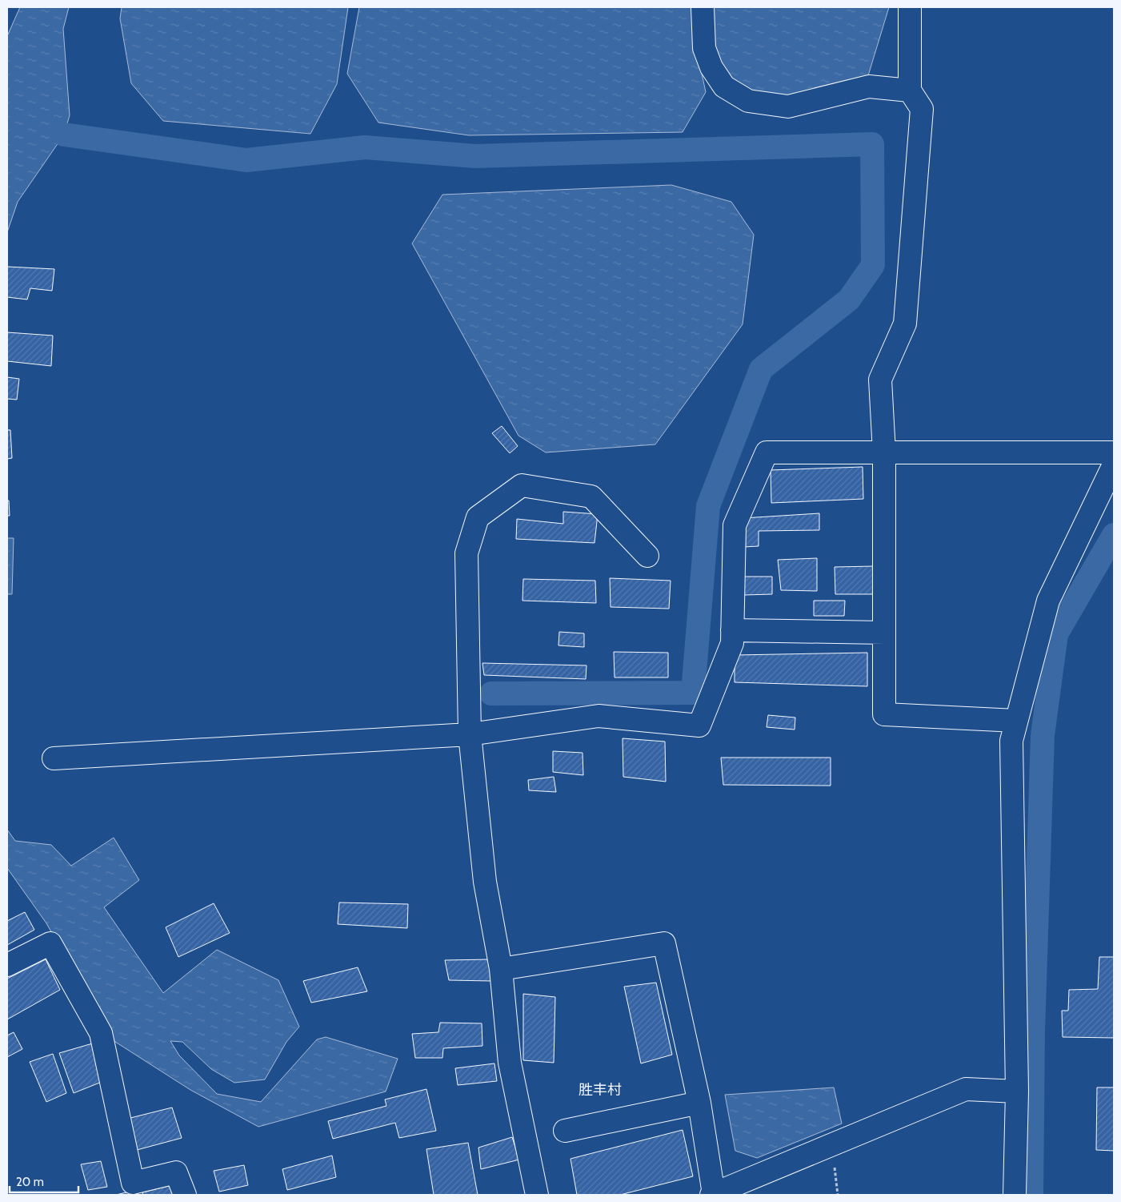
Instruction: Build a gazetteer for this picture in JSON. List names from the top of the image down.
{
  "districts": ["胜丰村"],
  "scale_bar": "20 m"
}
